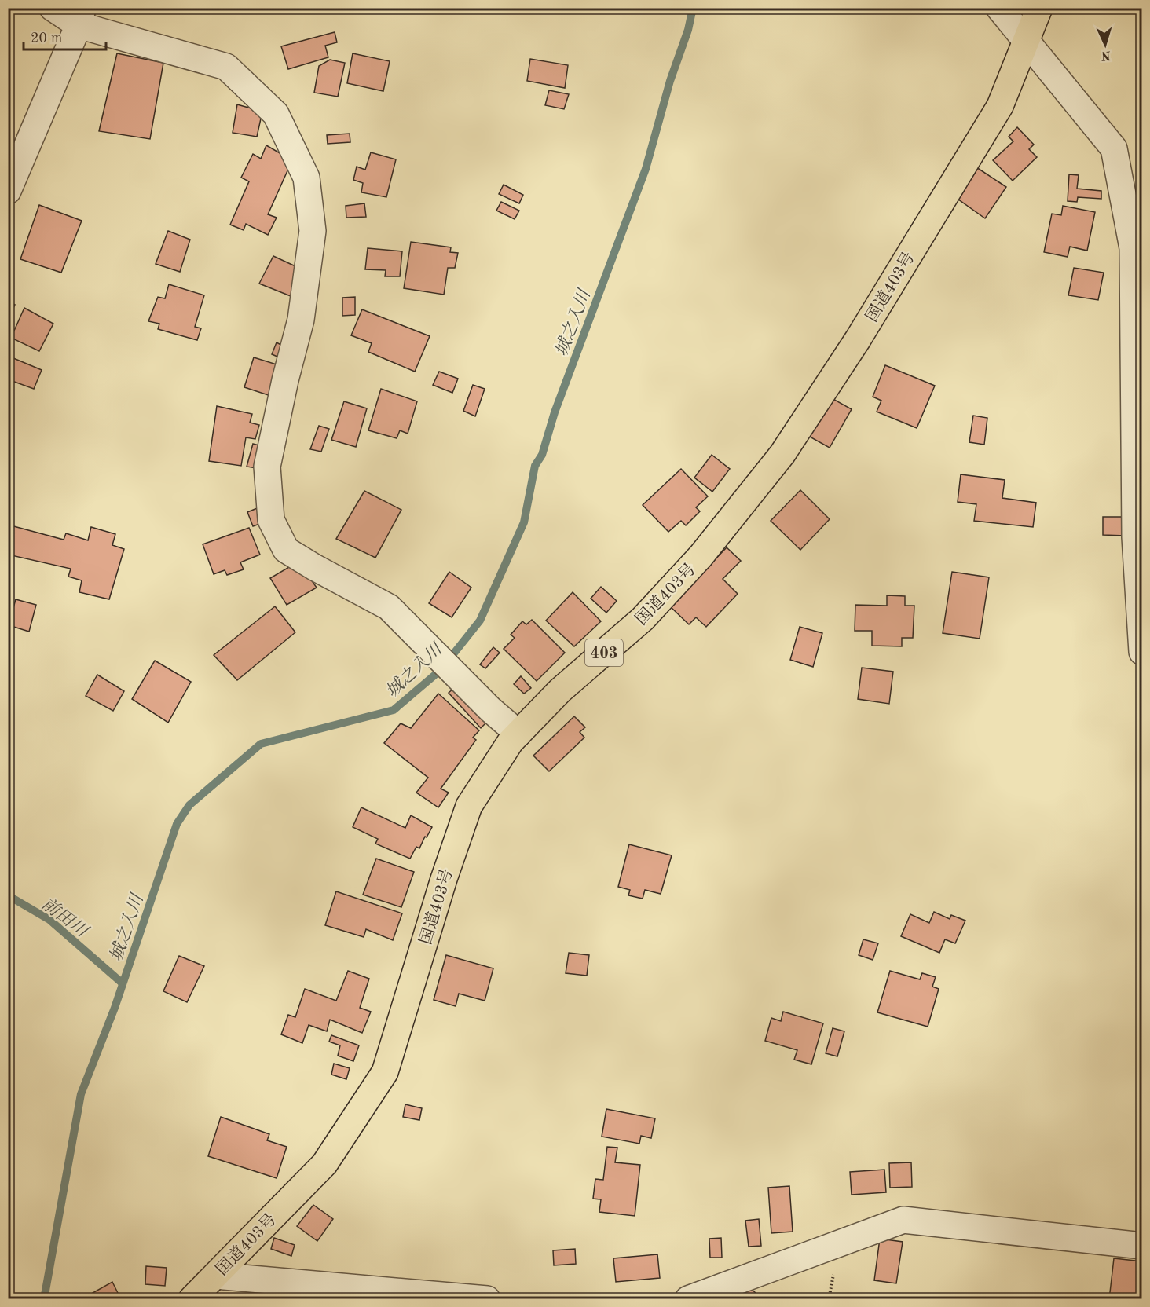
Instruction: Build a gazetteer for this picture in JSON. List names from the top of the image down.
{
  "streets": {
    "highway": ["国道403号", "403"]
  },
  "water": ["城之入川", "前田川"],
  "scale_bar": "20 m",
  "north": "bottom"
}
